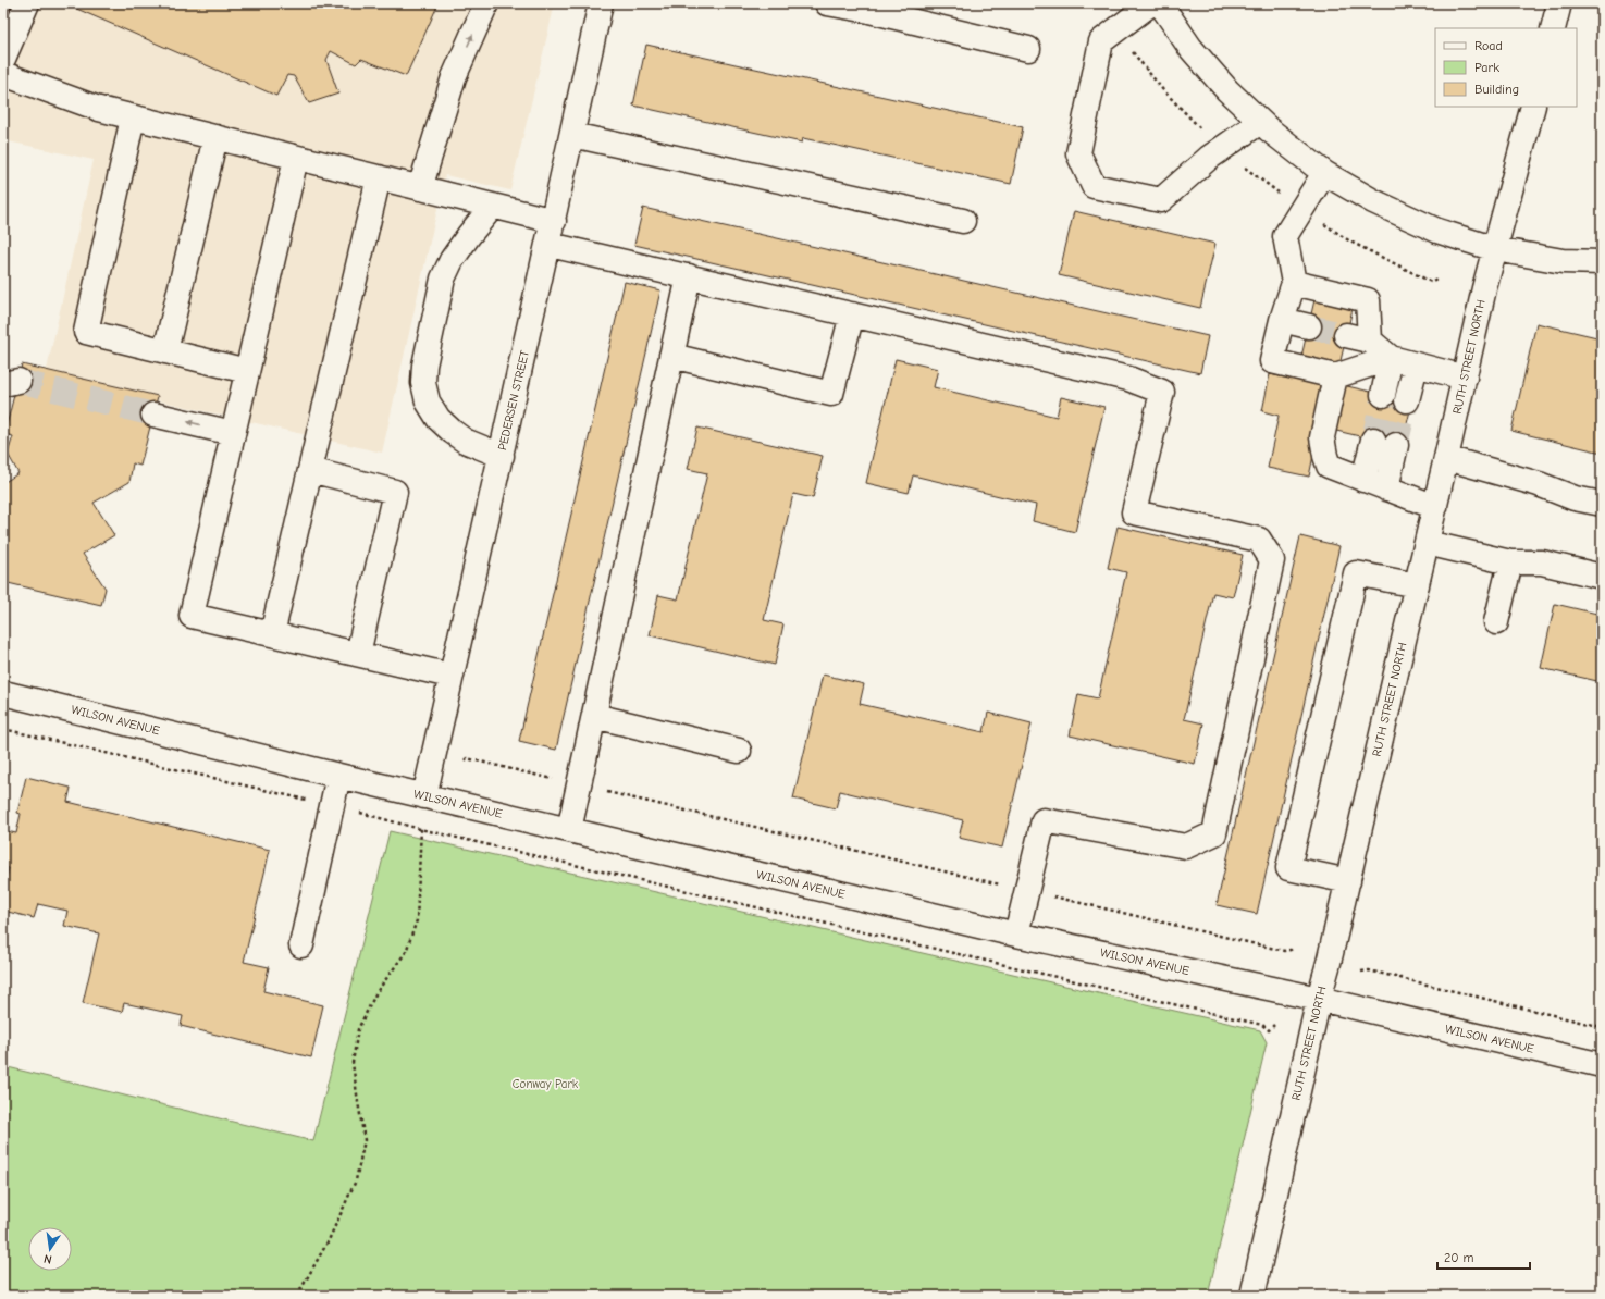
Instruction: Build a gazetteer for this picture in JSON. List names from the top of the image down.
{
  "streets": {
    "street": ["RUTH STREET NORTH", "PEDERSEN STREET", "WILSON AVENUE"]
  },
  "crossings": [
    ["RUTH STREET NORTH", "WILSON AVENUE"],
    ["PEDERSEN STREET", "WILSON AVENUE"]
  ],
  "parks": ["Conway Park"],
  "legend": ["Road", "Park", "Building"],
  "scale_bar": "20 m",
  "north": "bottom"
}
